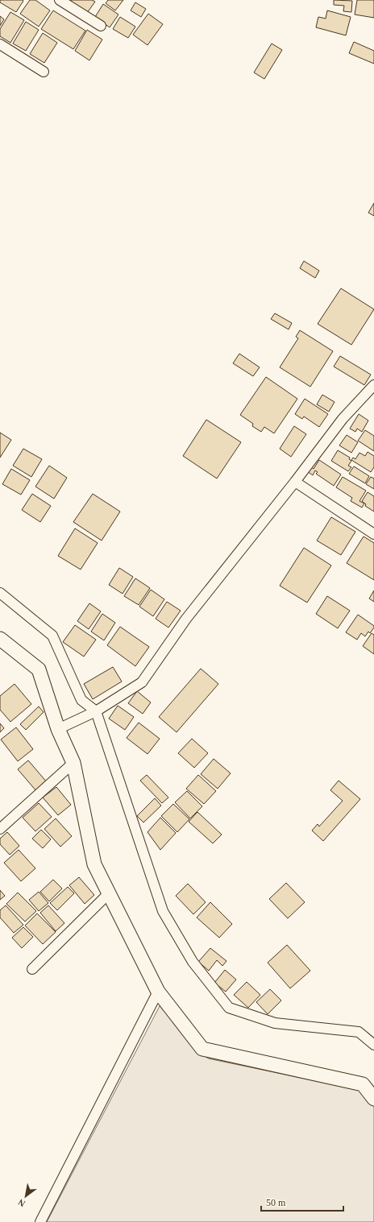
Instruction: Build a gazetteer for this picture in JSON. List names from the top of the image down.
{
  "scale_bar": "50 m",
  "north": "bottom left"
}
